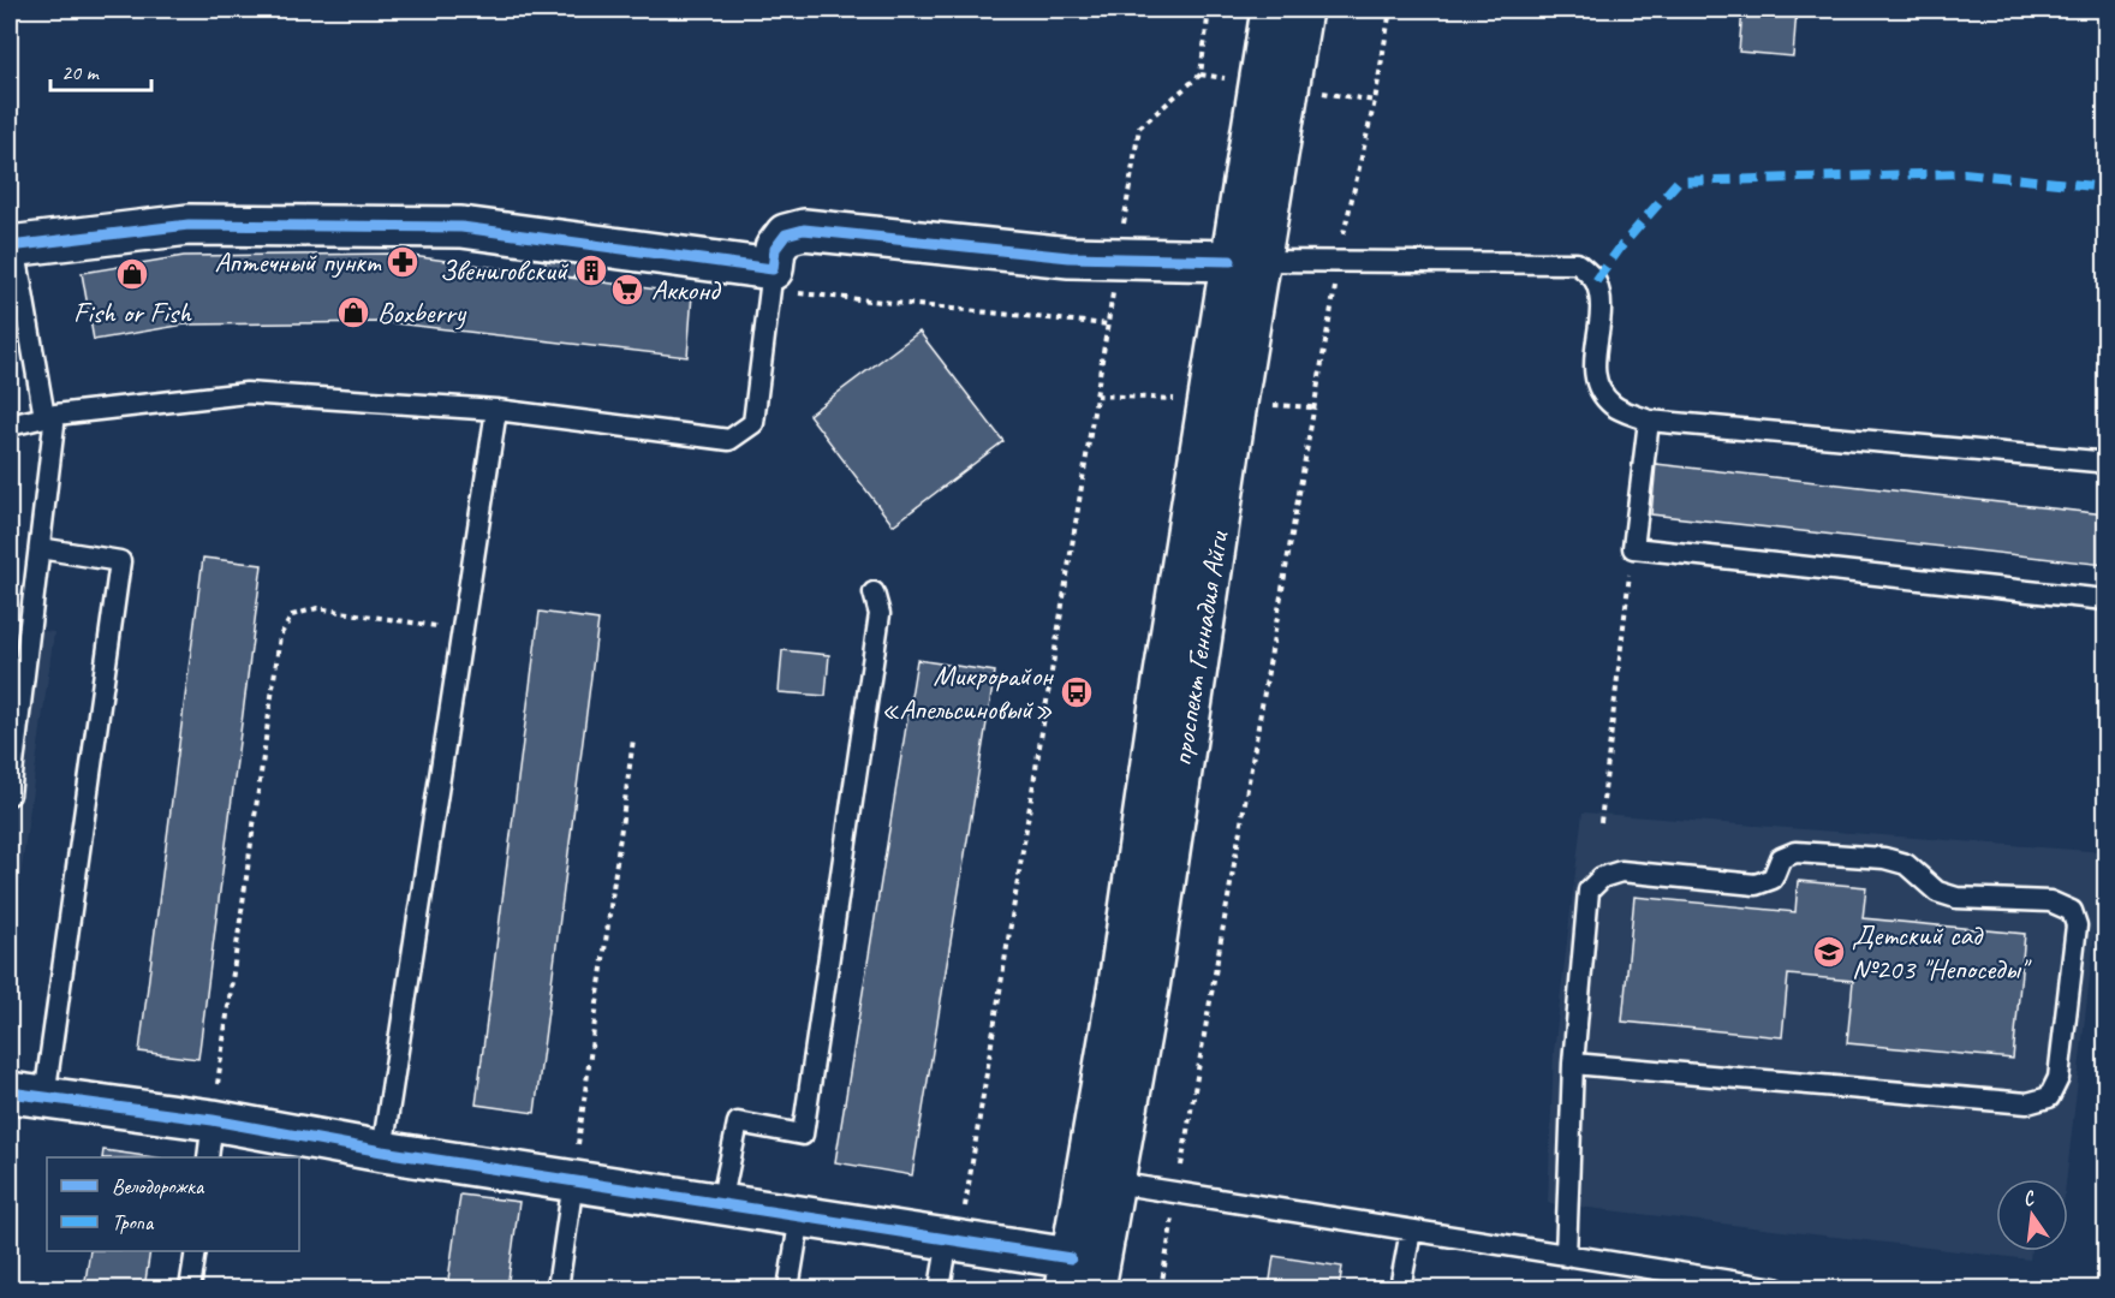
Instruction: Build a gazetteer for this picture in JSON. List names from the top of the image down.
{
  "streets": {
    "main road": ["проспект Геннадия Айги"]
  },
  "places": {
    "pharmacy": ["Аптечный пункт"],
    "building": ["Звениговский"],
    "shop": ["Fish or Fish", "Boxberry"],
    "supermarket": ["Акконд"],
    "bus stop": ["Микрорайон «Апельсиновый»"],
    "school or university": ["Детский сад №203 \"Непоседы\""]
  },
  "legend": ["Велодорожка", "Тропа"],
  "scale_bar": "20 m",
  "north": "top"
}
